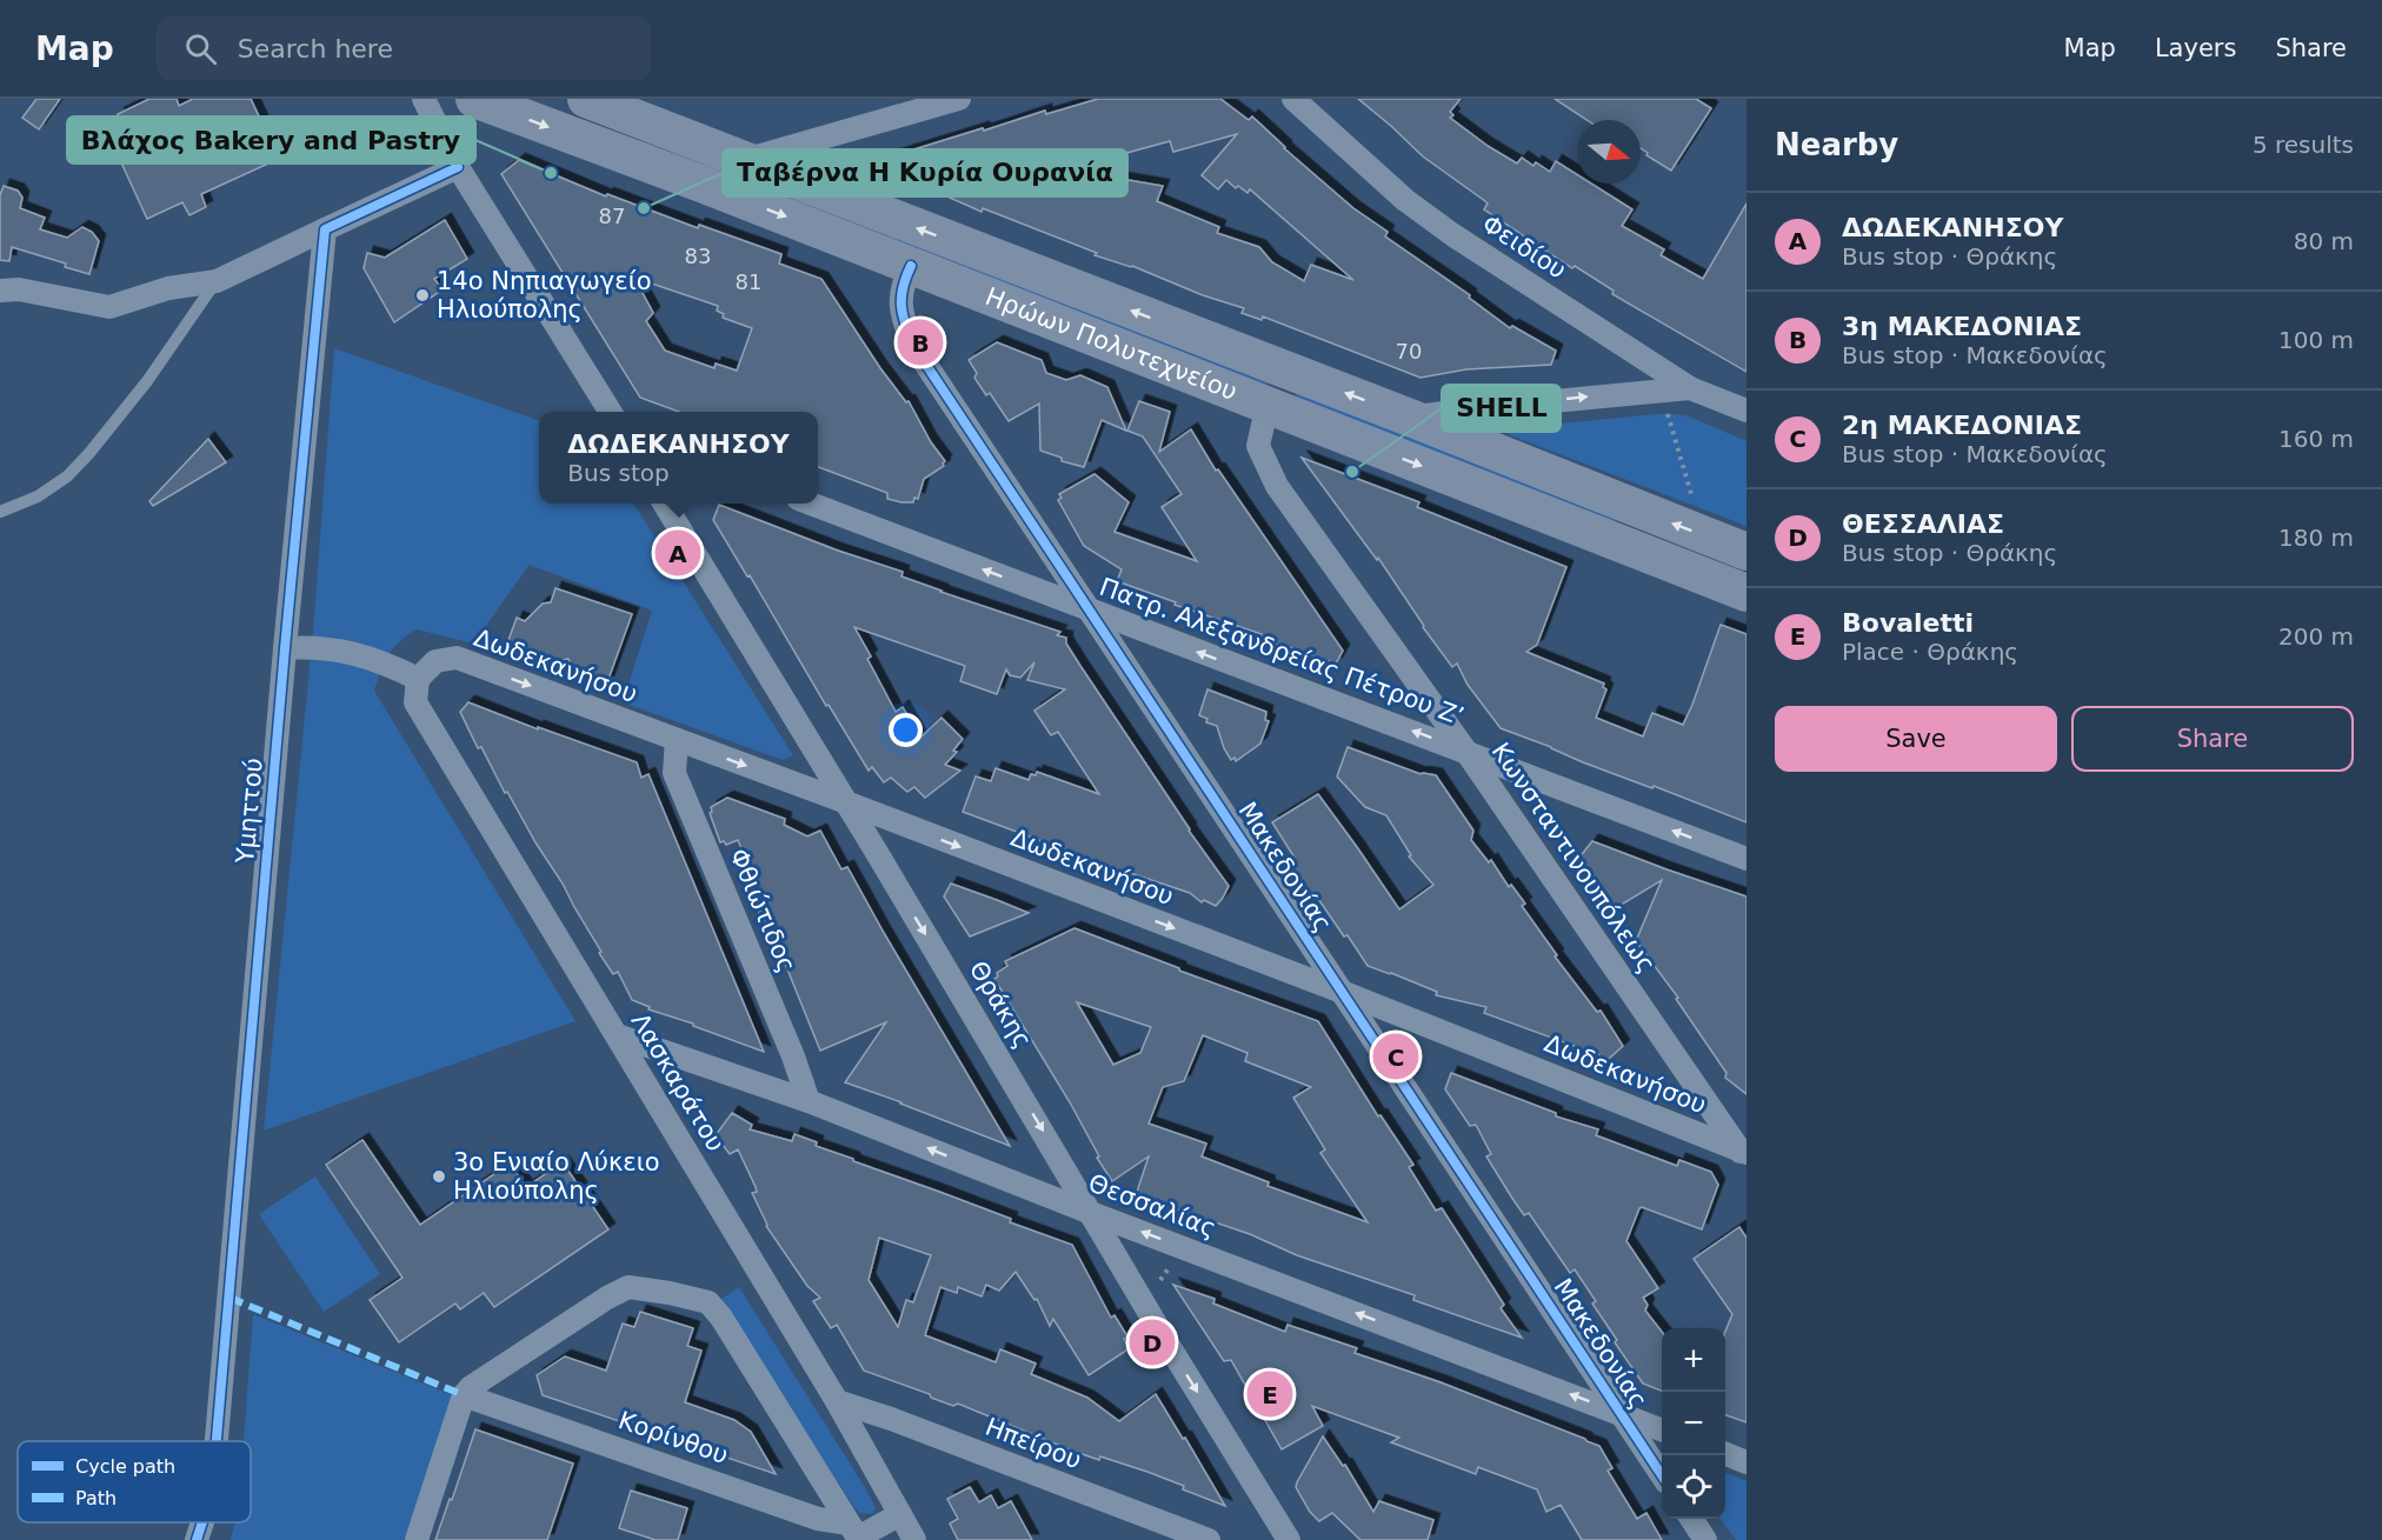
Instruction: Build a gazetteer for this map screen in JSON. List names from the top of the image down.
{
  "streets": {
    "main road": ["Ηρώων Πολυτεχνείου"],
    "street": [
      "Φειδίου",
      "Πατρ. Αλεξανδρείας Πέτρου Ζ’",
      "Δωδεκανήσου",
      "Υμηττού",
      "Κωνσταντινουπόλεως",
      "Μακεδονίας",
      "Φθιώτιδος",
      "Θράκης",
      "Λασκαράτου",
      "Θεσσαλίας",
      "Κορίνθου",
      "Ηπείρου"
    ]
  },
  "crossings": [
    ["Φειδίου", "Ηρώων Πολυτεχνείου"],
    ["Ηρώων Πολυτεχνείου", "Κωνσταντινουπόλεως"],
    ["Ηρώων Πολυτεχνείου", "Μακεδονίας"],
    ["Πατρ. Αλεξανδρείας Πέτρου Ζ’", "Κωνσταντινουπόλεως"],
    ["Πατρ. Αλεξανδρείας Πέτρου Ζ’", "Μακεδονίας"],
    ["Δωδεκανήσου", "Κωνσταντινουπόλεως"],
    ["Δωδεκανήσου", "Μακεδονίας"],
    ["Δωδεκανήσου", "Φθιώτιδος"],
    ["Δωδεκανήσου", "Θράκης"],
    ["Δωδεκανήσου", "Λασκαράτου"],
    ["Μακεδονίας", "Θεσσαλίας"],
    ["Φθιώτιδος", "Θεσσαλίας"],
    ["Θράκης", "Θεσσαλίας"],
    ["Λασκαράτου", "Θεσσαλίας"],
    ["Λασκαράτου", "Ηπείρου"]
  ],
  "one_way": [
    "Πατρ. Αλεξανδρείας Πέτρου Ζ’",
    "Δωδεκανήσου",
    "Θράκης",
    "Θεσσαλίας"
  ],
  "places": [
    "Βλάχος Bakery and Pastry",
    "Ταβέρνα Η Κυρία Ουρανία",
    "14ο Νηπιαγωγείο Ηλιούπολης",
    "SHELL",
    "3ο Ενιαίο Λύκειο Ηλιούπολης"
  ],
  "house_numbers": [
    "87",
    "83",
    "81",
    "70"
  ],
  "legend": ["Cycle path", "Path"],
  "north": "right",
  "page": {
    "header": "Map",
    "search": "Search here",
    "nav": ["Map", "Layers", "Share"],
    "heading": ["Nearby", "5 results"],
    "list": [
      {
        "mark": "A",
        "name": "ΔΩΔΕΚΑΝΗΣΟΥ",
        "note": "Bus stop · Θράκης",
        "value": "80 m"
      },
      {
        "mark": "B",
        "name": "3η ΜΑΚΕΔΟΝΙΑΣ",
        "note": "Bus stop · Μακεδονίας",
        "value": "100 m"
      },
      {
        "mark": "C",
        "name": "2η ΜΑΚΕΔΟΝΙΑΣ",
        "note": "Bus stop · Μακεδονίας",
        "value": "160 m"
      },
      {
        "mark": "D",
        "name": "ΘΕΣΣΑΛΙΑΣ",
        "note": "Bus stop · Θράκης",
        "value": "180 m"
      },
      {
        "mark": "E",
        "name": "Bovaletti",
        "note": "Place · Θράκης",
        "value": "200 m"
      }
    ],
    "pins": [
      "B",
      "A",
      "C",
      "D",
      "E"
    ],
    "popup": ["ΔΩΔΕΚΑΝΗΣΟΥ", "Bus stop"],
    "buttons": ["Save", "Share"],
    "map_buttons": ["+", "−"]
  }
}
